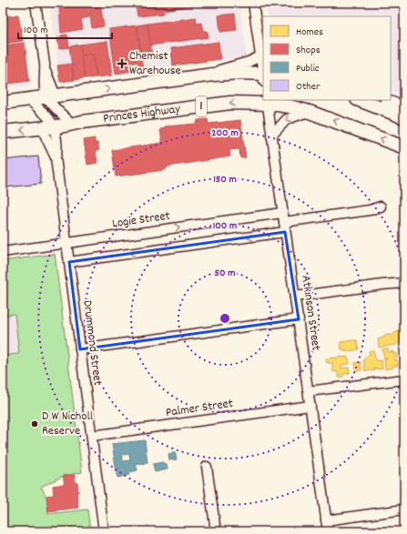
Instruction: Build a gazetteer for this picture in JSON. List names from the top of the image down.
{
  "streets": {
    "highway": ["1", "Princes Highway"],
    "street": [
      "Logie Street",
      "Atkinson Street",
      "Drummond Street",
      "Palmer Street"
    ]
  },
  "crossings": [
    ["Princes Highway", "Atkinson Street"],
    ["Princes Highway", "Drummond Street"],
    ["Logie Street", "Atkinson Street"],
    ["Logie Street", "Drummond Street"],
    ["Atkinson Street", "Palmer Street"],
    ["Drummond Street", "Palmer Street"]
  ],
  "places": {
    "health": ["Chemist Warehouse"],
    "other": ["D W Nicholl Reserve"]
  },
  "legend": [
    "Homes",
    "Shops",
    "Public",
    "Other"
  ],
  "scale_bar": "100 m",
  "rings": [
    "200 m",
    "150 m",
    "100 m",
    "50 m"
  ]
}
